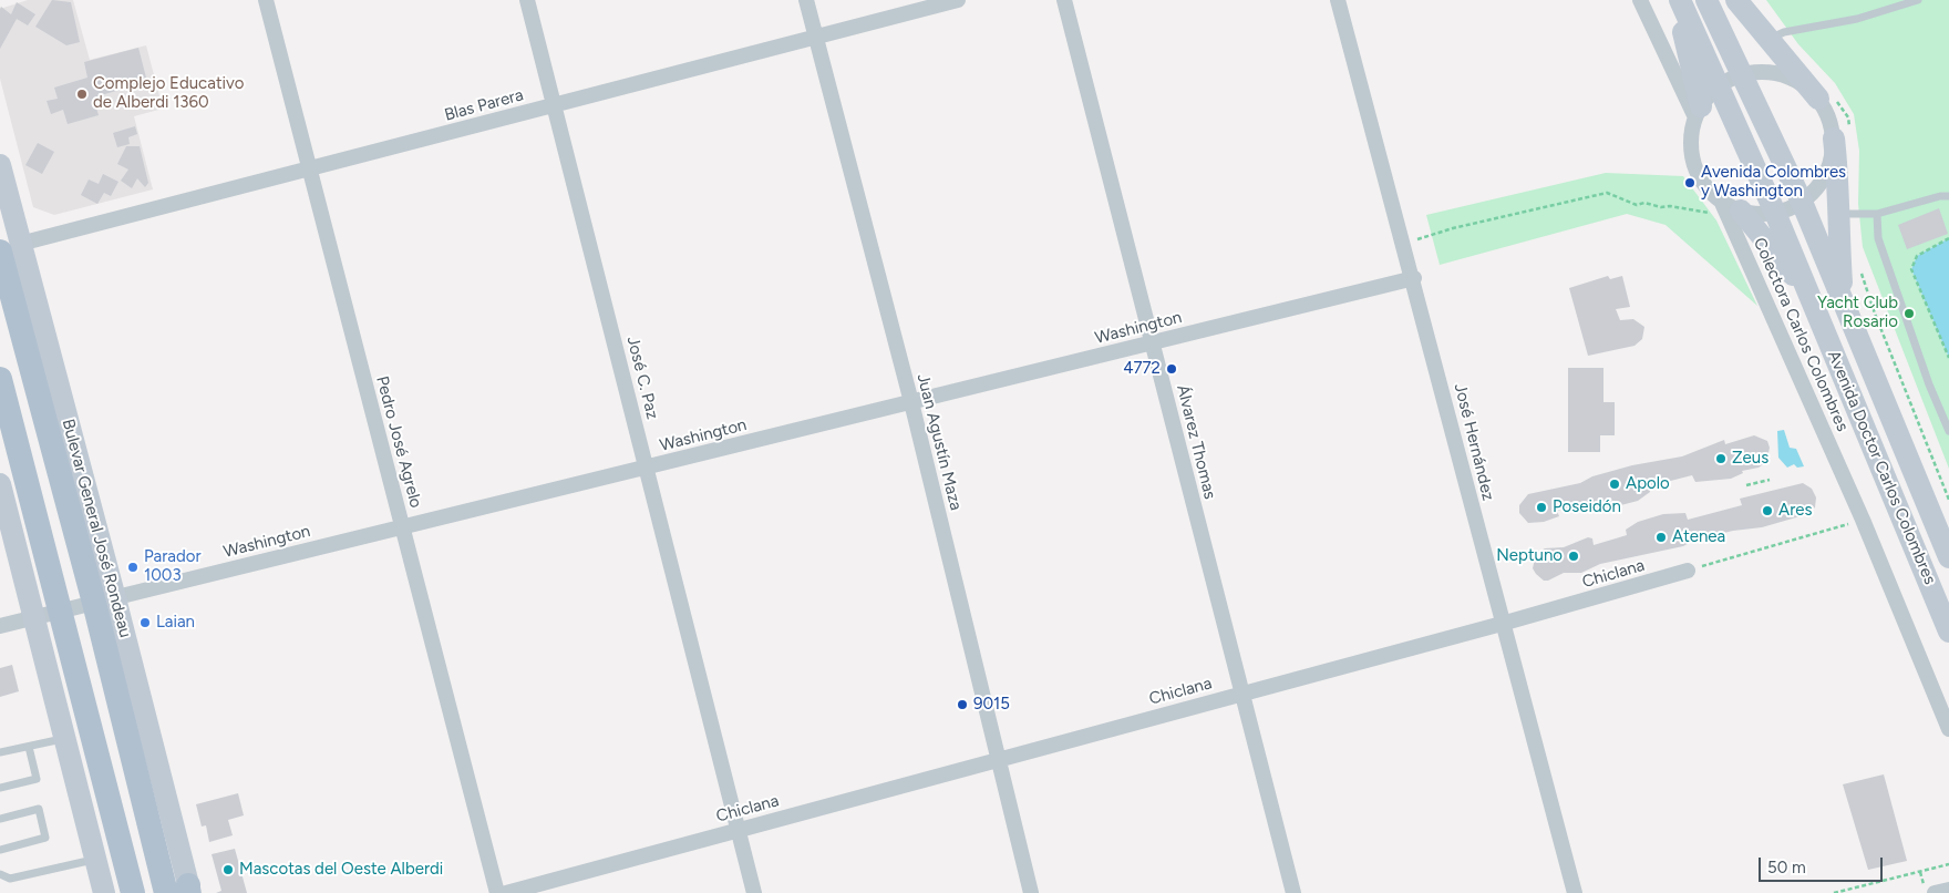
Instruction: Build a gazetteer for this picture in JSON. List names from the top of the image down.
{
  "streets": {
    "main road": ["Avenida Doctor Carlos Colombres", "Bulevar General José Rondeau"],
    "street": [
      "Blas Parera",
      "Washington",
      "Colectora Carlos Colombres",
      "José C. Paz",
      "Pedro José Agrelo",
      "Juan Agustín Maza",
      "Álvarez Thomas",
      "José Hernández",
      "Chiclana"
    ]
  },
  "crossings": [
    ["Blas Parera", "José C. Paz"],
    ["Blas Parera", "Pedro José Agrelo"],
    ["Blas Parera", "Juan Agustín Maza"],
    ["Blas Parera", "Bulevar General José Rondeau"],
    ["Washington", "José C. Paz"],
    ["Washington", "Pedro José Agrelo"],
    ["Washington", "Juan Agustín Maza"],
    ["Washington", "Álvarez Thomas"],
    ["Washington", "José Hernández"],
    ["Washington", "Bulevar General José Rondeau"],
    ["José C. Paz", "Chiclana"],
    ["Juan Agustín Maza", "Chiclana"],
    ["Álvarez Thomas", "Chiclana"],
    ["José Hernández", "Chiclana"]
  ],
  "places": [
    "Complejo Educativo de Alberdi 1360",
    "Avenida Colombres y Washington",
    "Yacht Club Rosario",
    "4772",
    "Zeus",
    "Apolo",
    "Poseidón",
    "Ares",
    "Atenea",
    "Neptuno",
    "Parador 1003",
    "Laian",
    "9015",
    "Mascotas del Oeste Alberdi"
  ],
  "scale_bar": "50 m"
}
